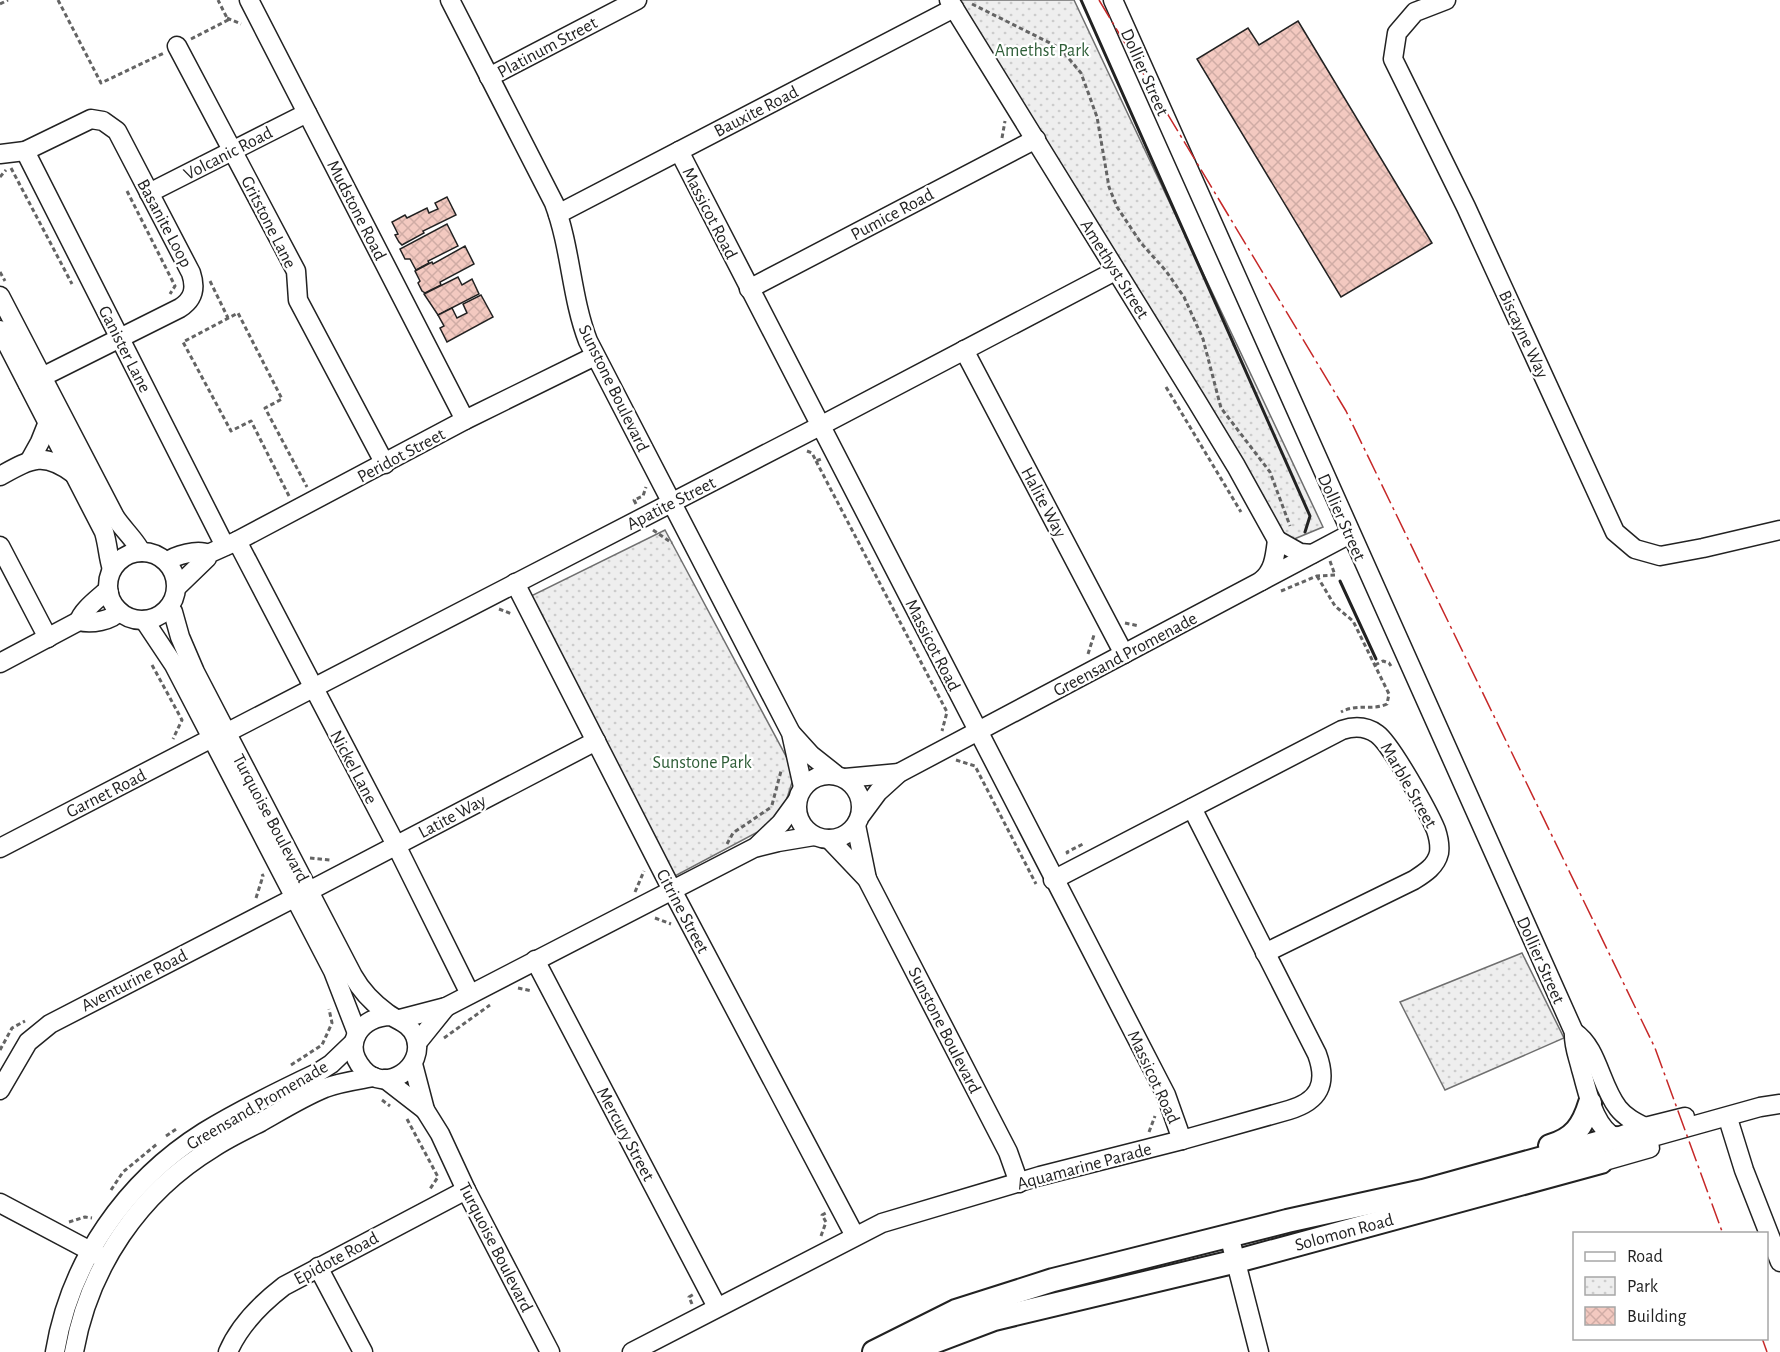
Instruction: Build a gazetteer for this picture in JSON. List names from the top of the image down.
{
  "streets": {
    "main road": ["Solomon Road"],
    "street": [
      "Platinum Street",
      "Dollier Street",
      "Bauxite Road",
      "Volcanic Road",
      "Mudstone Road",
      "Massicot Road",
      "Pumice Road",
      "Gritstone Lane",
      "Basanite Loop",
      "Amethyst Street",
      "Biscayne Way",
      "Ganister Lane",
      "Sunstone Boulevard",
      "Peridot Street",
      "Halite Way",
      "Apatite Street",
      "Greensand Promenade",
      "Nickel Lane",
      "Marble Street",
      "Garnet Road",
      "Latite Way",
      "Turquoise Boulevard",
      "Citrine Street",
      "Aventurine Road",
      "Mercury Street",
      "Aquamarine Parade",
      "Epidote Road"
    ]
  },
  "crossings": [
    ["Platinum Street", "Sunstone Boulevard"],
    ["Dollier Street", "Greensand Promenade"],
    ["Dollier Street", "Solomon Road"],
    ["Bauxite Road", "Massicot Road"],
    ["Bauxite Road", "Amethyst Street"],
    ["Bauxite Road", "Sunstone Boulevard"],
    ["Volcanic Road", "Mudstone Road"],
    ["Volcanic Road", "Gritstone Lane"],
    ["Volcanic Road", "Basanite Loop"],
    ["Mudstone Road", "Peridot Street"],
    ["Massicot Road", "Pumice Road"],
    ["Massicot Road", "Apatite Street"],
    ["Massicot Road", "Greensand Promenade"],
    ["Massicot Road", "Marble Street"],
    ["Massicot Road", "Aquamarine Parade"],
    ["Pumice Road", "Amethyst Street"],
    ["Gritstone Lane", "Peridot Street"],
    ["Basanite Loop", "Ganister Lane"],
    ["Amethyst Street", "Apatite Street"],
    ["Ganister Lane", "Peridot Street"],
    ["Ganister Lane", "Nickel Lane"],
    ["Sunstone Boulevard", "Peridot Street"],
    ["Sunstone Boulevard", "Apatite Street"],
    ["Sunstone Boulevard", "Greensand Promenade"],
    ["Sunstone Boulevard", "Aquamarine Parade"],
    ["Peridot Street", "Nickel Lane"],
    ["Peridot Street", "Turquoise Boulevard"],
    ["Halite Way", "Apatite Street"],
    ["Halite Way", "Greensand Promenade"],
    ["Apatite Street", "Nickel Lane"],
    ["Apatite Street", "Garnet Road"],
    ["Apatite Street", "Turquoise Boulevard"],
    ["Apatite Street", "Citrine Street"],
    ["Greensand Promenade", "Turquoise Boulevard"],
    ["Nickel Lane", "Latite Way"],
    ["Marble Street", "Aquamarine Parade"],
    ["Garnet Road", "Turquoise Boulevard"],
    ["Latite Way", "Turquoise Boulevard"],
    ["Latite Way", "Citrine Street"],
    ["Latite Way", "Aventurine Road"],
    ["Turquoise Boulevard", "Aventurine Road"],
    ["Turquoise Boulevard", "Epidote Road"],
    ["Citrine Street", "Aquamarine Parade"],
    ["Mercury Street", "Aquamarine Parade"]
  ],
  "parks": ["Amethst Park", "Sunstone Park"],
  "legend": ["Road", "Park", "Building"]
}
